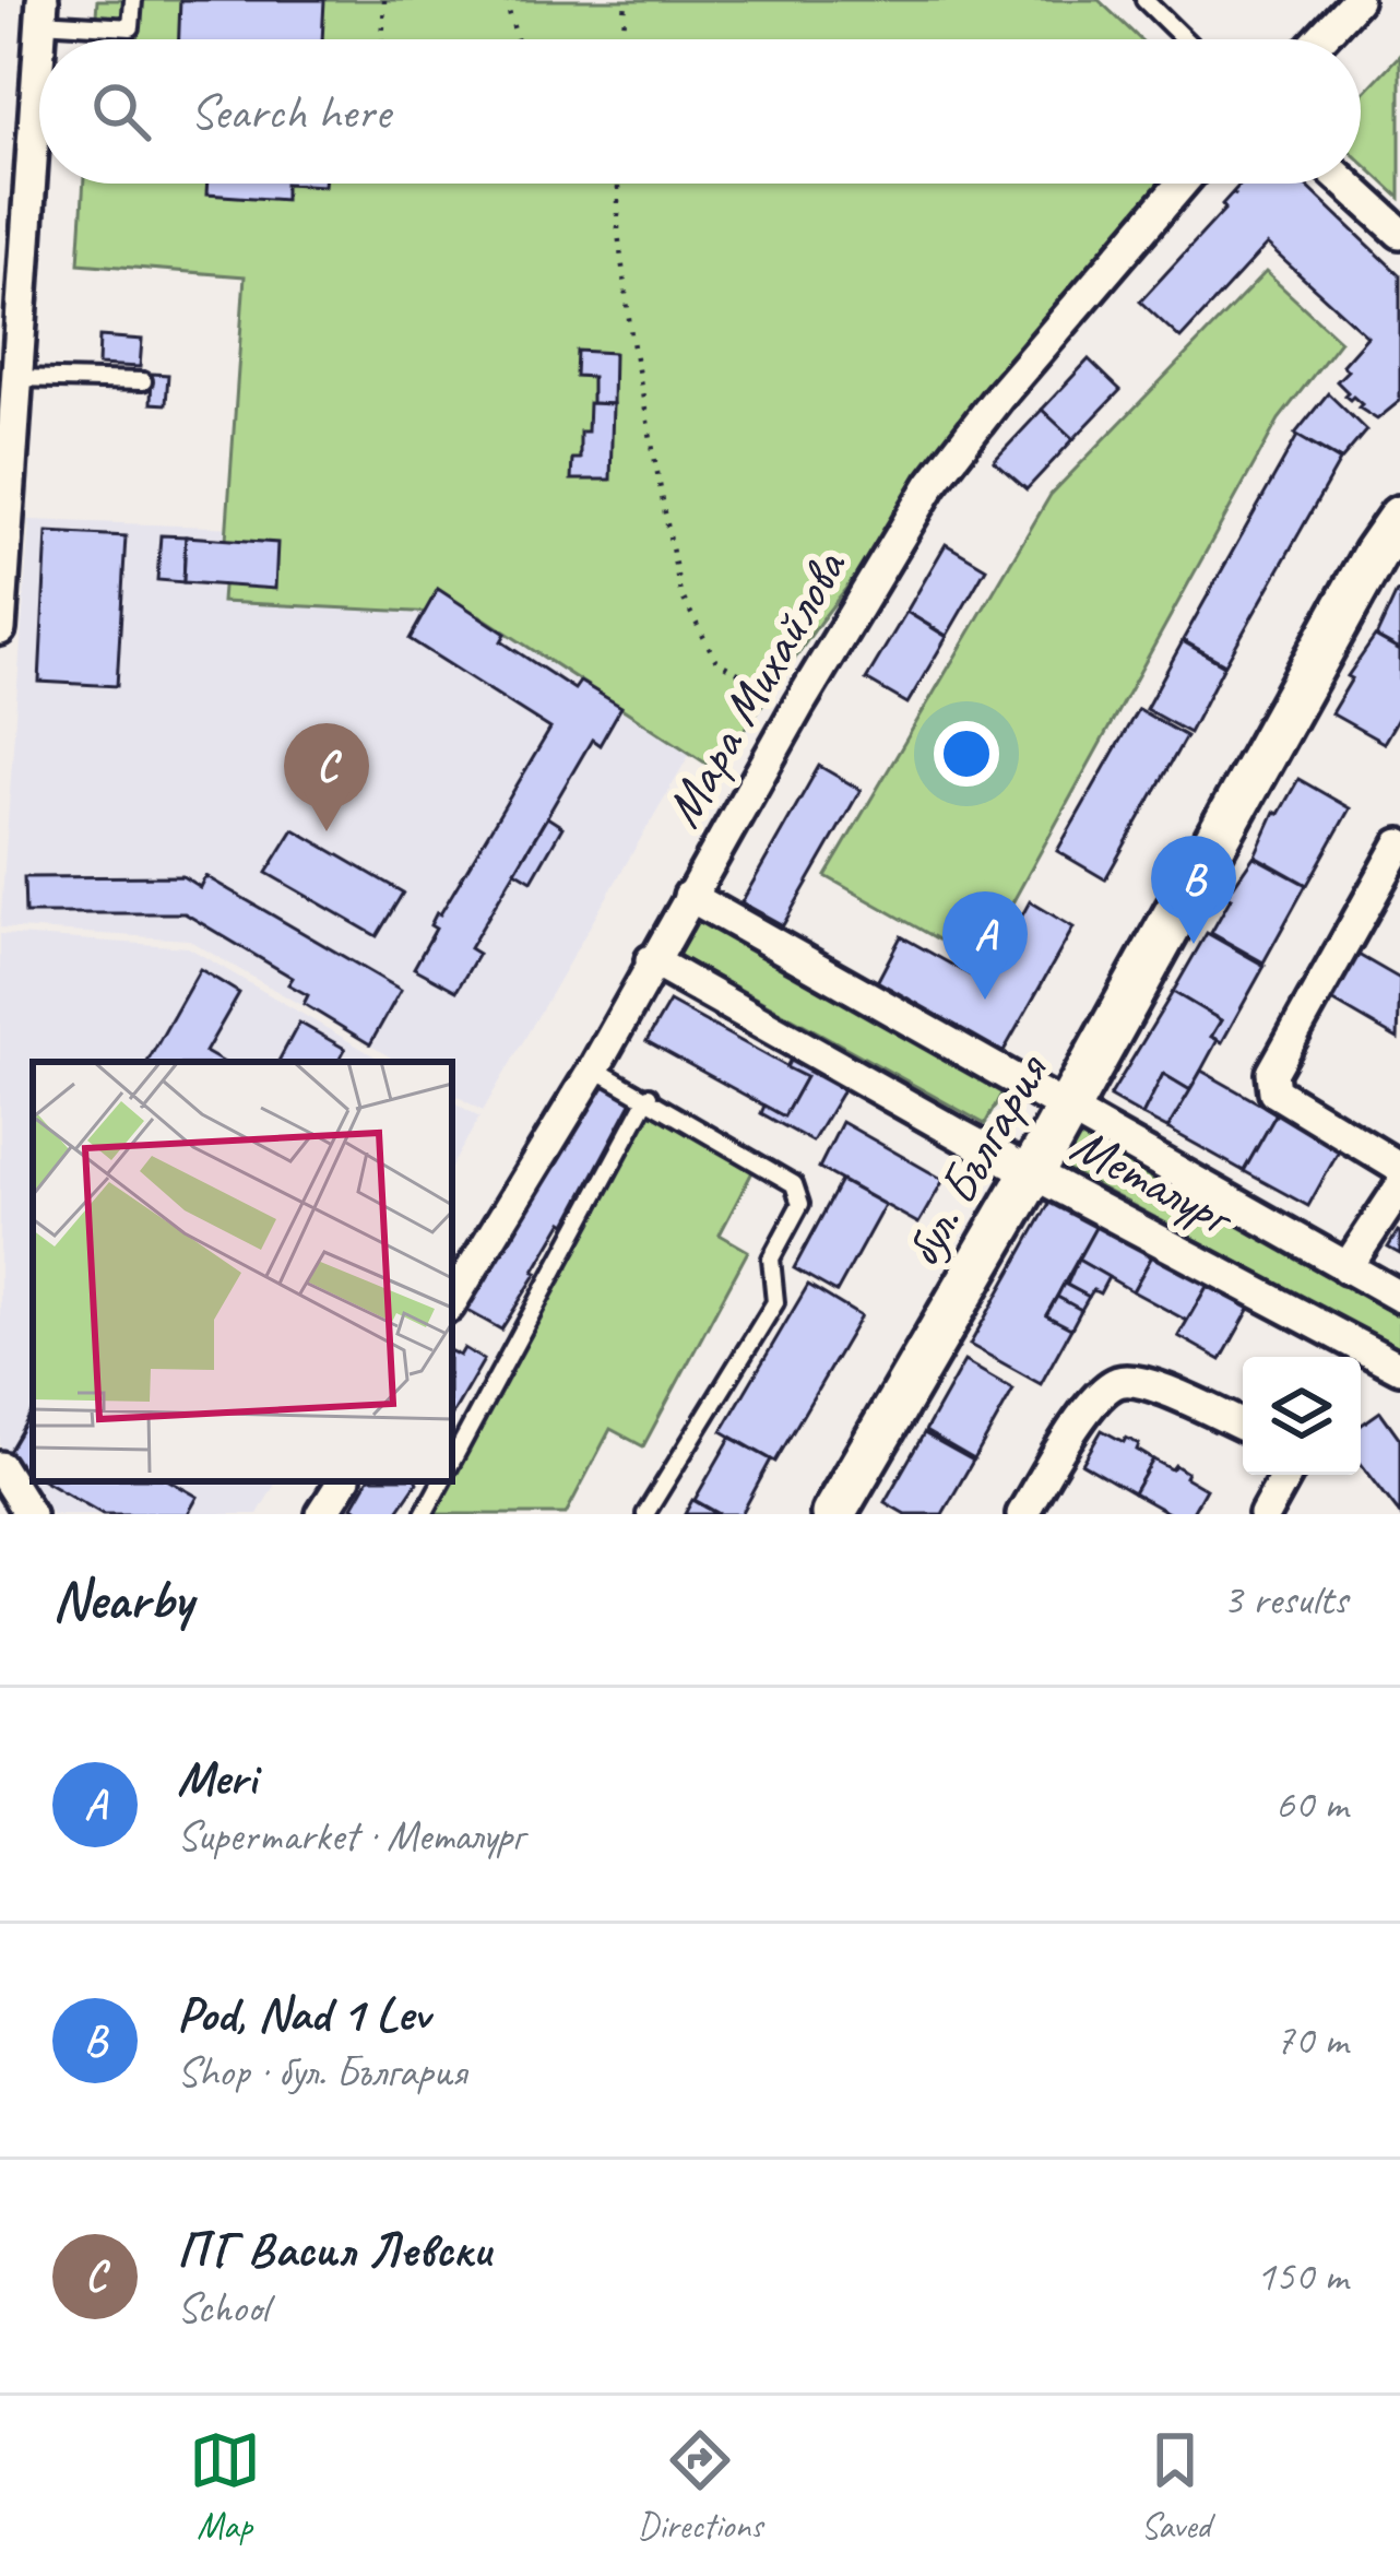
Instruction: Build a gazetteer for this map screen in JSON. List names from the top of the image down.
{
  "streets": {
    "main road": ["бул. България"],
    "street": ["Мара Михайлова", "Металург"]
  },
  "crossings": [
    ["Мара Михайлова", "Металург"],
    ["бул. България", "Металург"]
  ],
  "page": {
    "search": "Search here",
    "pins": ["C", "B", "A"],
    "heading": ["Nearby", "3 results"],
    "list": [
      {
        "mark": "A",
        "name": "Meri",
        "note": "Supermarket · Металург",
        "value": "60 m"
      },
      {
        "mark": "B",
        "name": "Pod, Nad 1 Lev",
        "note": "Shop · бул. България",
        "value": "70 m"
      },
      {
        "mark": "C",
        "name": "ПГ Васил Левски",
        "note": "School",
        "value": "150 m"
      }
    ],
    "nav": ["Map", "Directions", "Saved"]
  }
}
